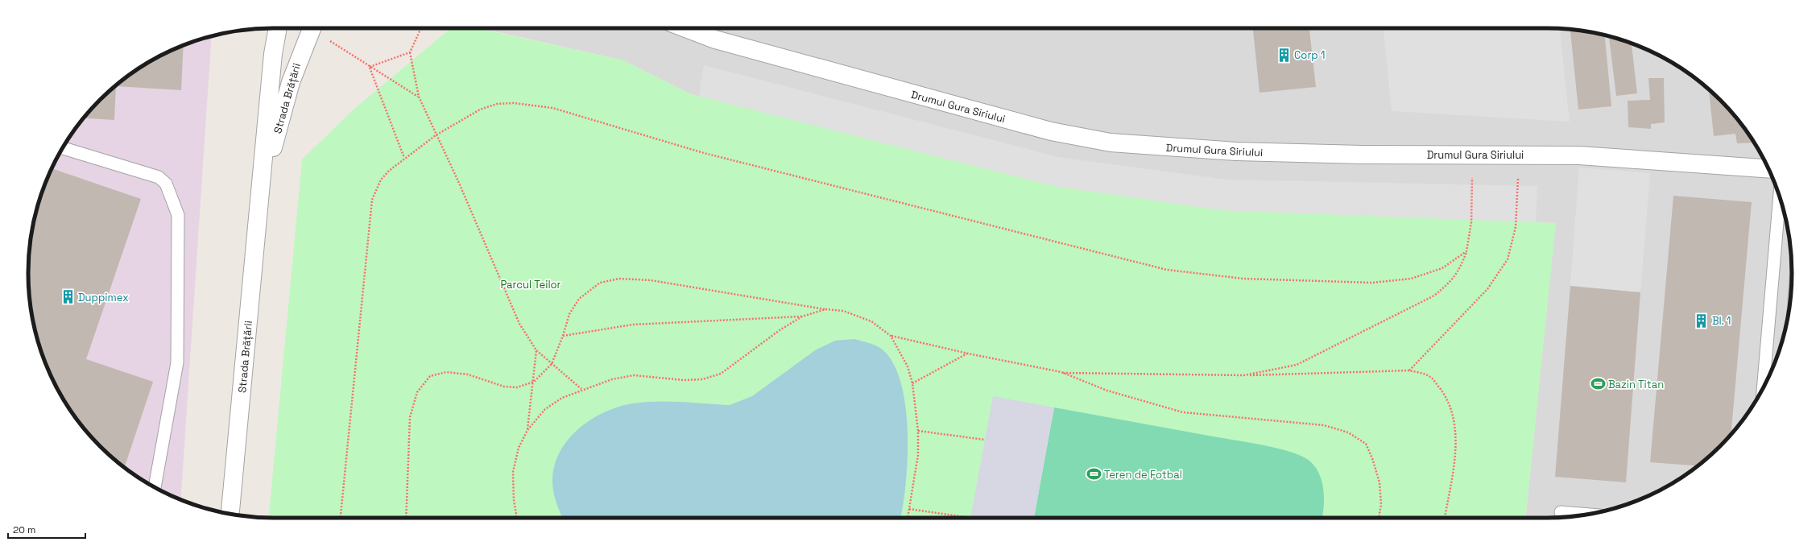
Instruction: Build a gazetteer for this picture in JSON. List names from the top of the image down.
{
  "streets": {
    "street": ["Strada Brățării", "Drumul Gura Siriului"]
  },
  "parks": ["Parcul Teilor"],
  "places": {
    "building": ["Corp 1", "Duppimex", "Bl. 1"],
    "sports": ["Bazin Titan", "Teren de Fotbal"]
  },
  "scale_bar": "20 m"
}
